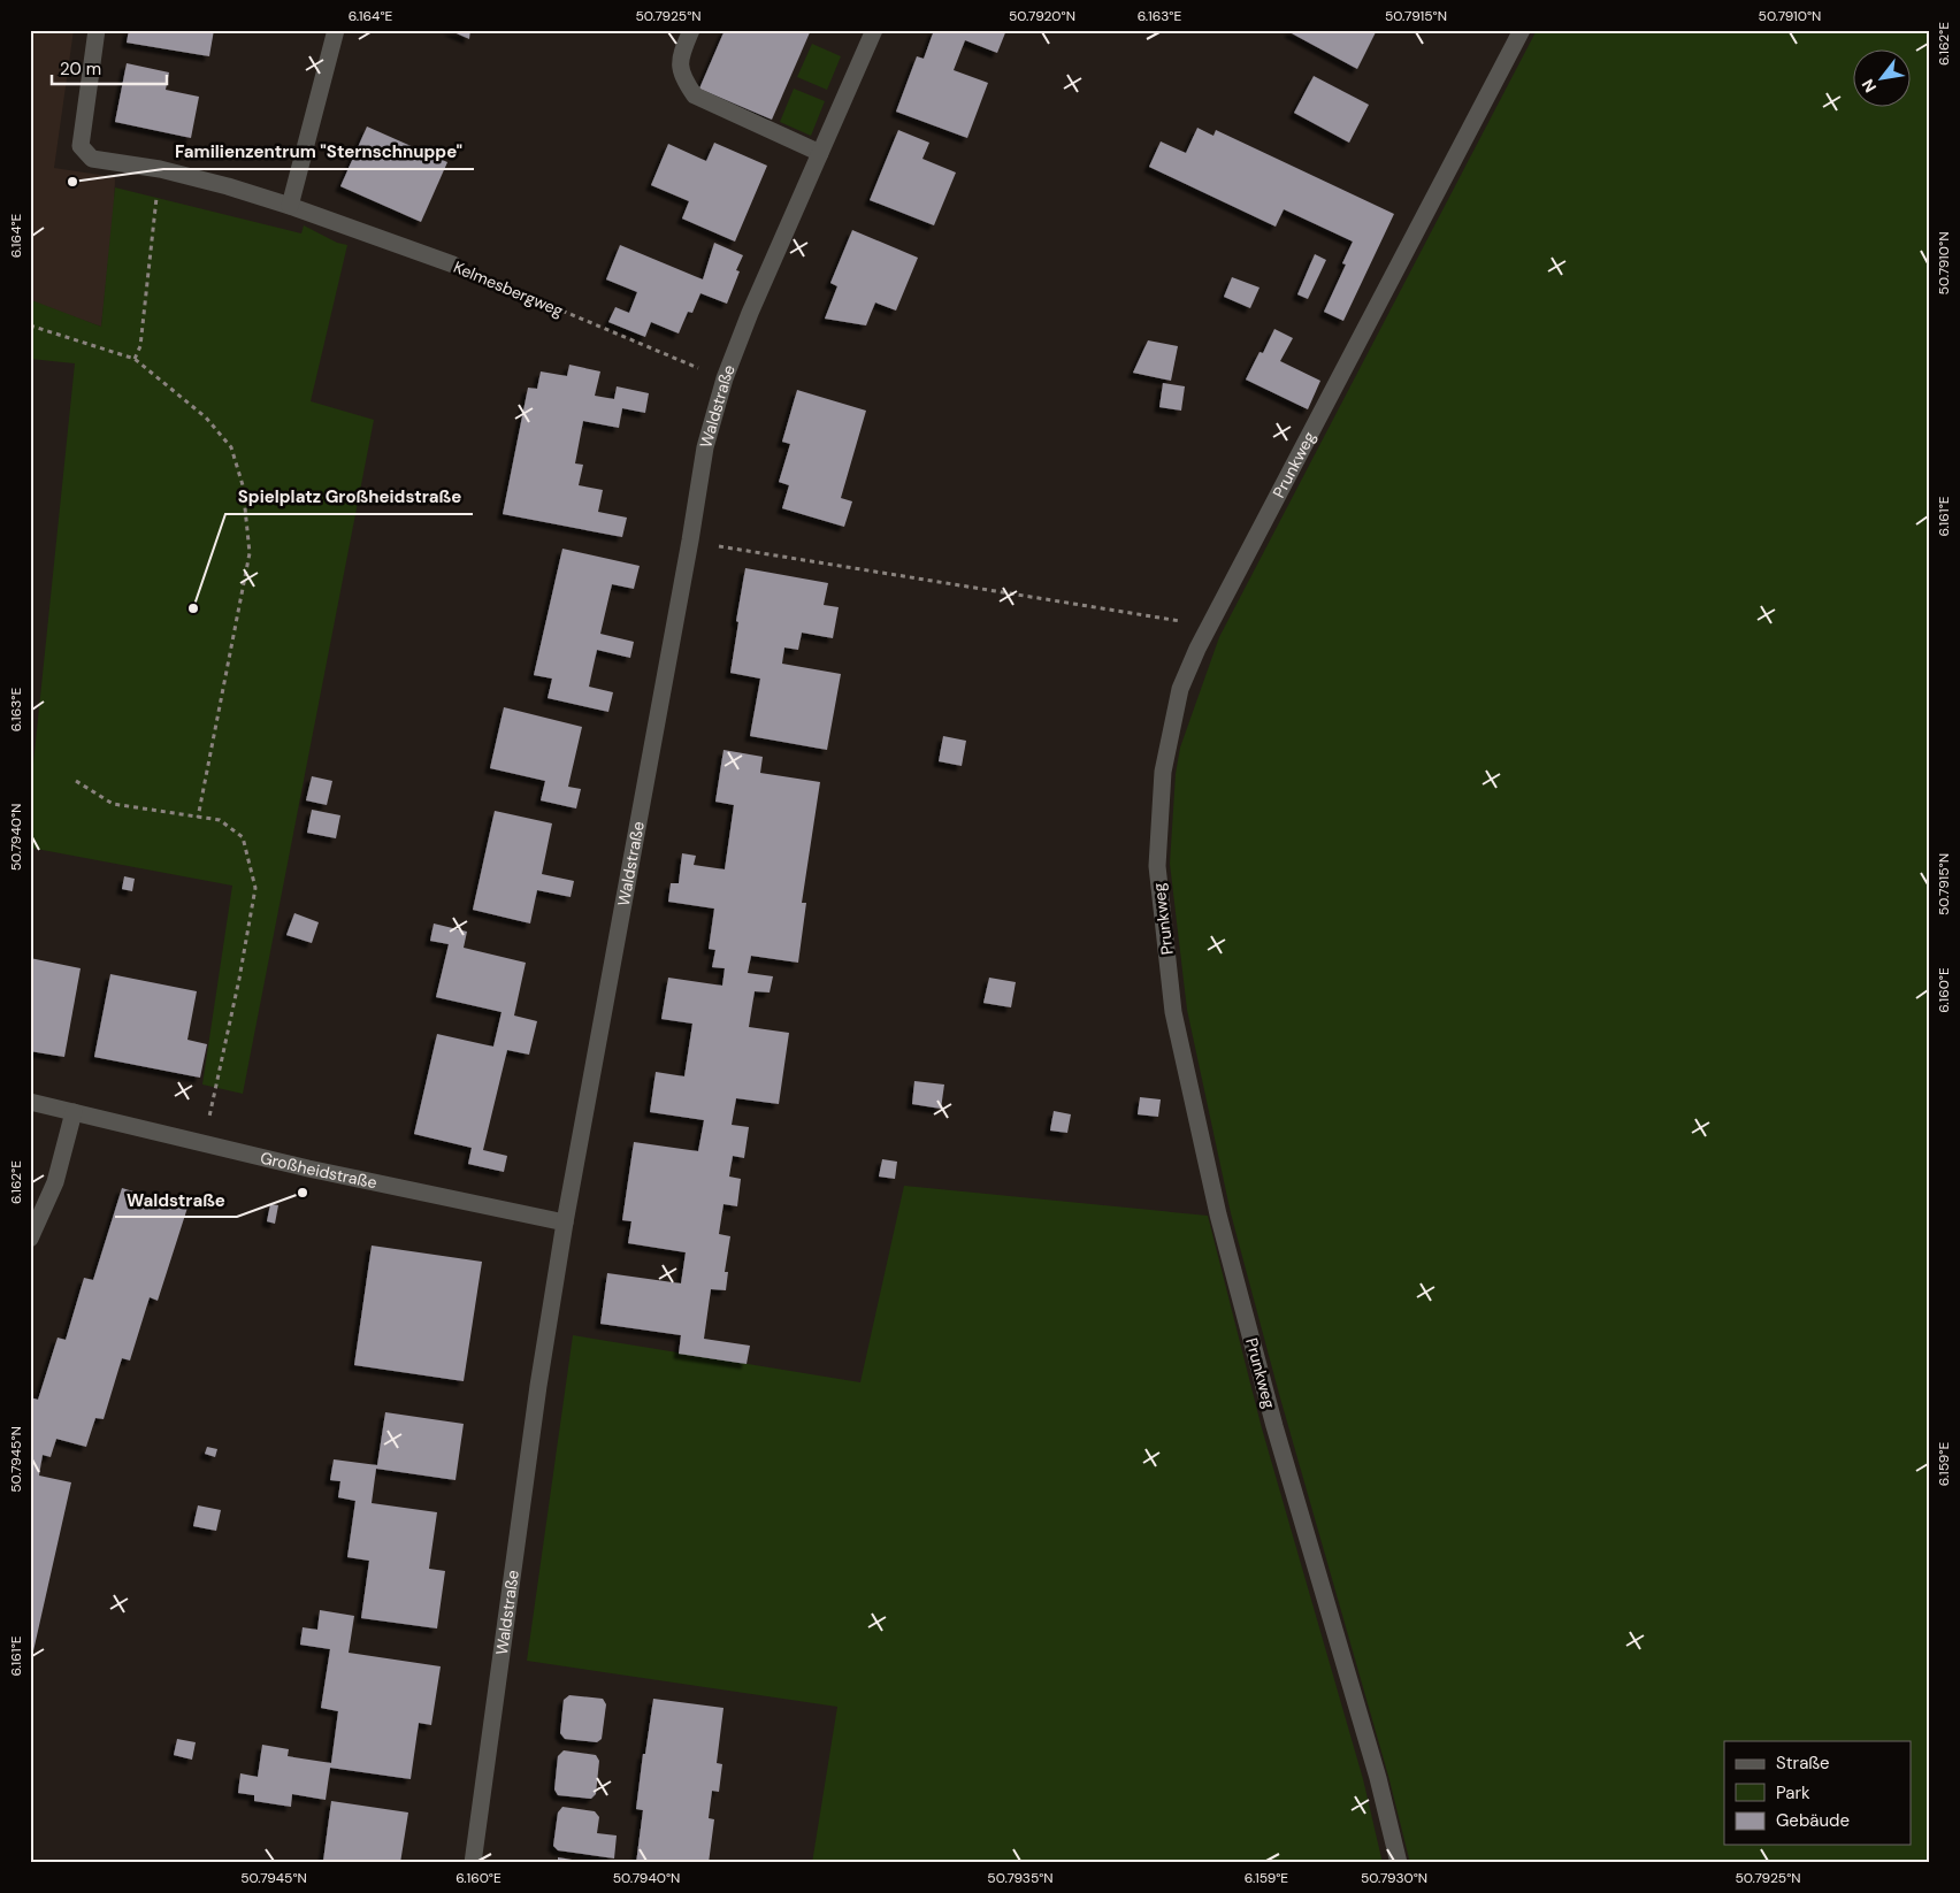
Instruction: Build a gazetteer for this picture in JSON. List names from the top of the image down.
{
  "streets": {
    "street": [
      "Kelmesbergweg",
      "Waldstraße",
      "Prunkweg",
      "Großheidstraße"
    ]
  },
  "crossings": [
    ["Kelmesbergweg", "Waldstraße"],
    ["Waldstraße", "Großheidstraße"]
  ],
  "places": ["Familienzentrum \"Sternschnuppe\"", "Spielplatz Großheidstraße", "Waldstraße"],
  "legend": ["Straße", "Park", "Gebäude"],
  "scale_bar": "20 m",
  "north": "bottom left",
  "coordinates": [
    "6.164°E",
    "50.7925°N",
    "50.7920°N",
    "6.163°E",
    "50.7915°N",
    "50.7910°N",
    "6.162°E",
    "6.161°E",
    "50.7940°N",
    "6.160°E",
    "50.7945°N",
    "6.159°E",
    "50.7935°N",
    "50.7930°N"
  ]
}
